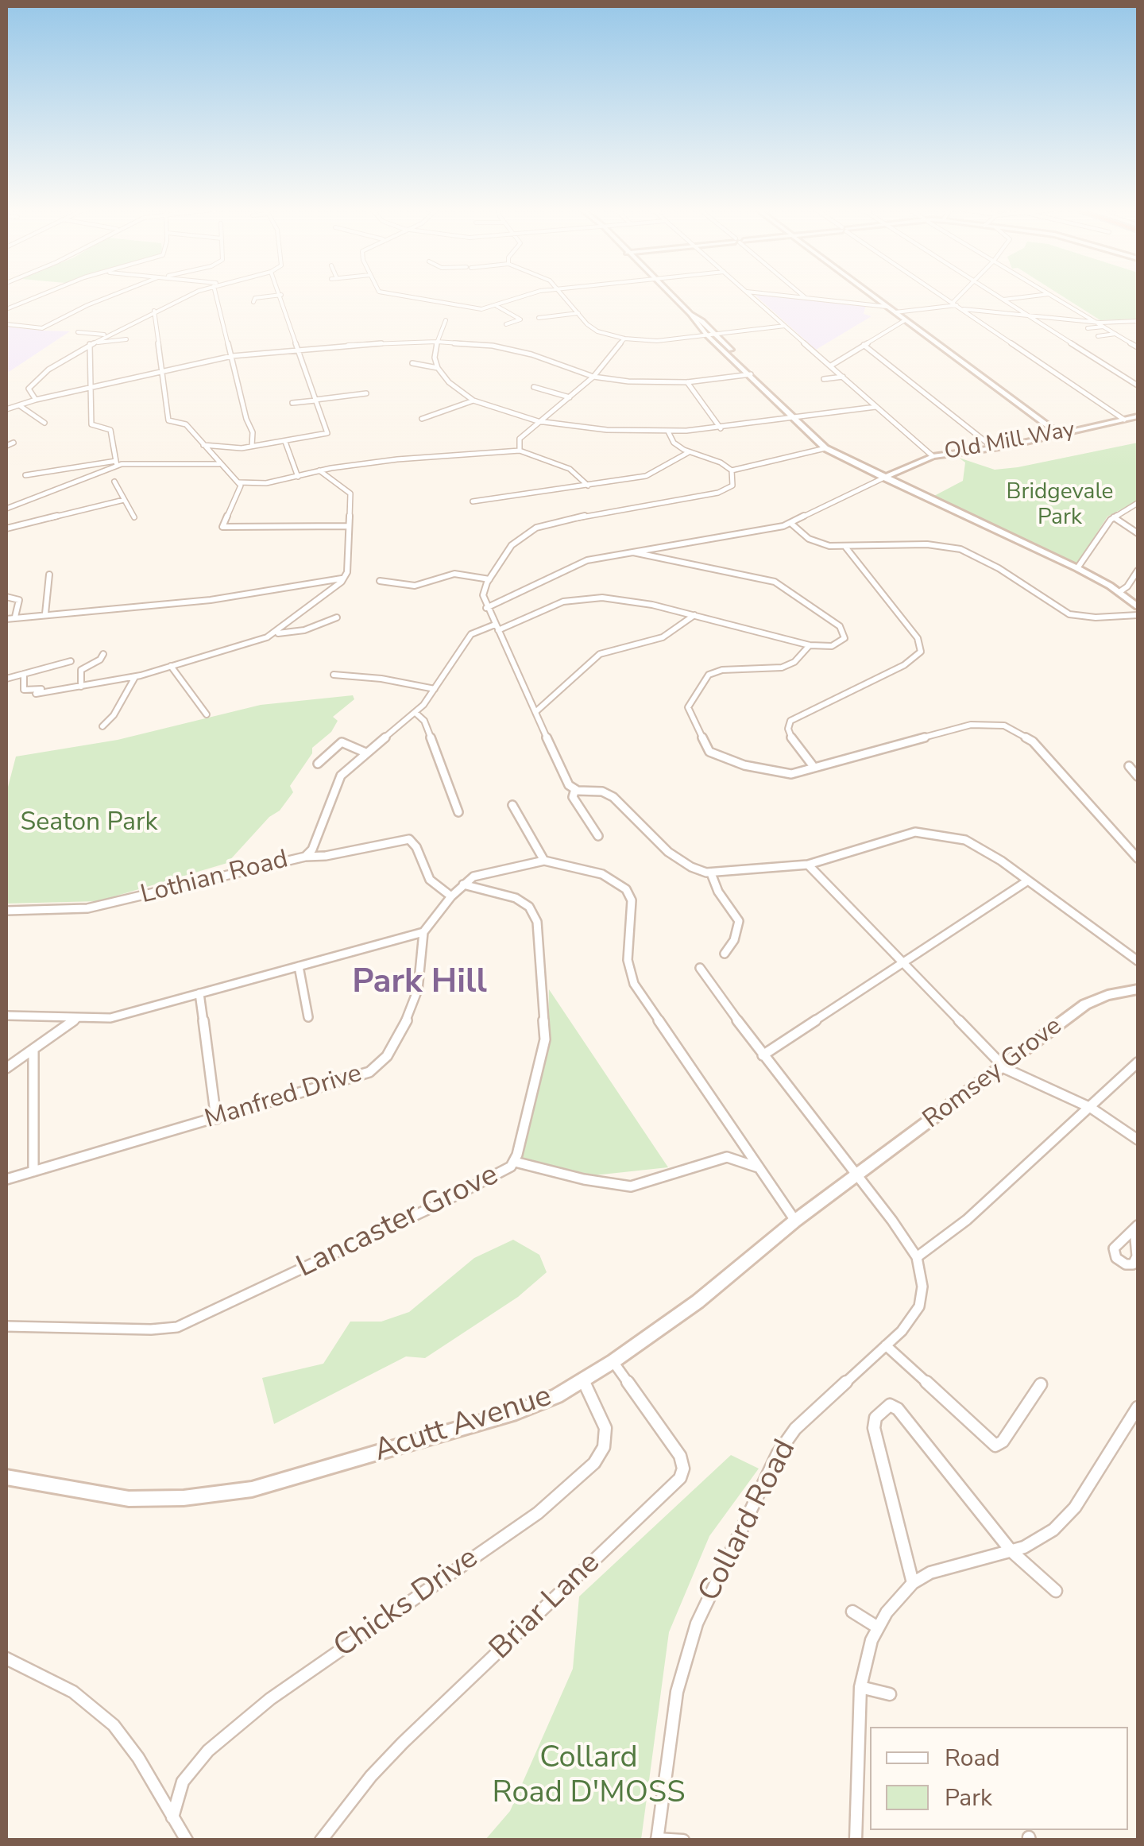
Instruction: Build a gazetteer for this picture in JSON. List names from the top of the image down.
{
  "streets": {
    "street": [
      "Old Mill Way",
      "Lothian Road",
      "Romsey Grove",
      "Manfred Drive",
      "Lancaster Grove",
      "Acutt Avenue",
      "Collard Road",
      "Chicks Drive",
      "Briar Lane"
    ]
  },
  "crossings": [
    ["Romsey Grove", "Acutt Avenue"],
    ["Acutt Avenue", "Chicks Drive"],
    ["Acutt Avenue", "Briar Lane"]
  ],
  "districts": ["Park Hill"],
  "parks": ["Bridgevale Park", "Seaton Park", "Collard Road D'MOSS"],
  "legend": ["Road", "Park"]
}
